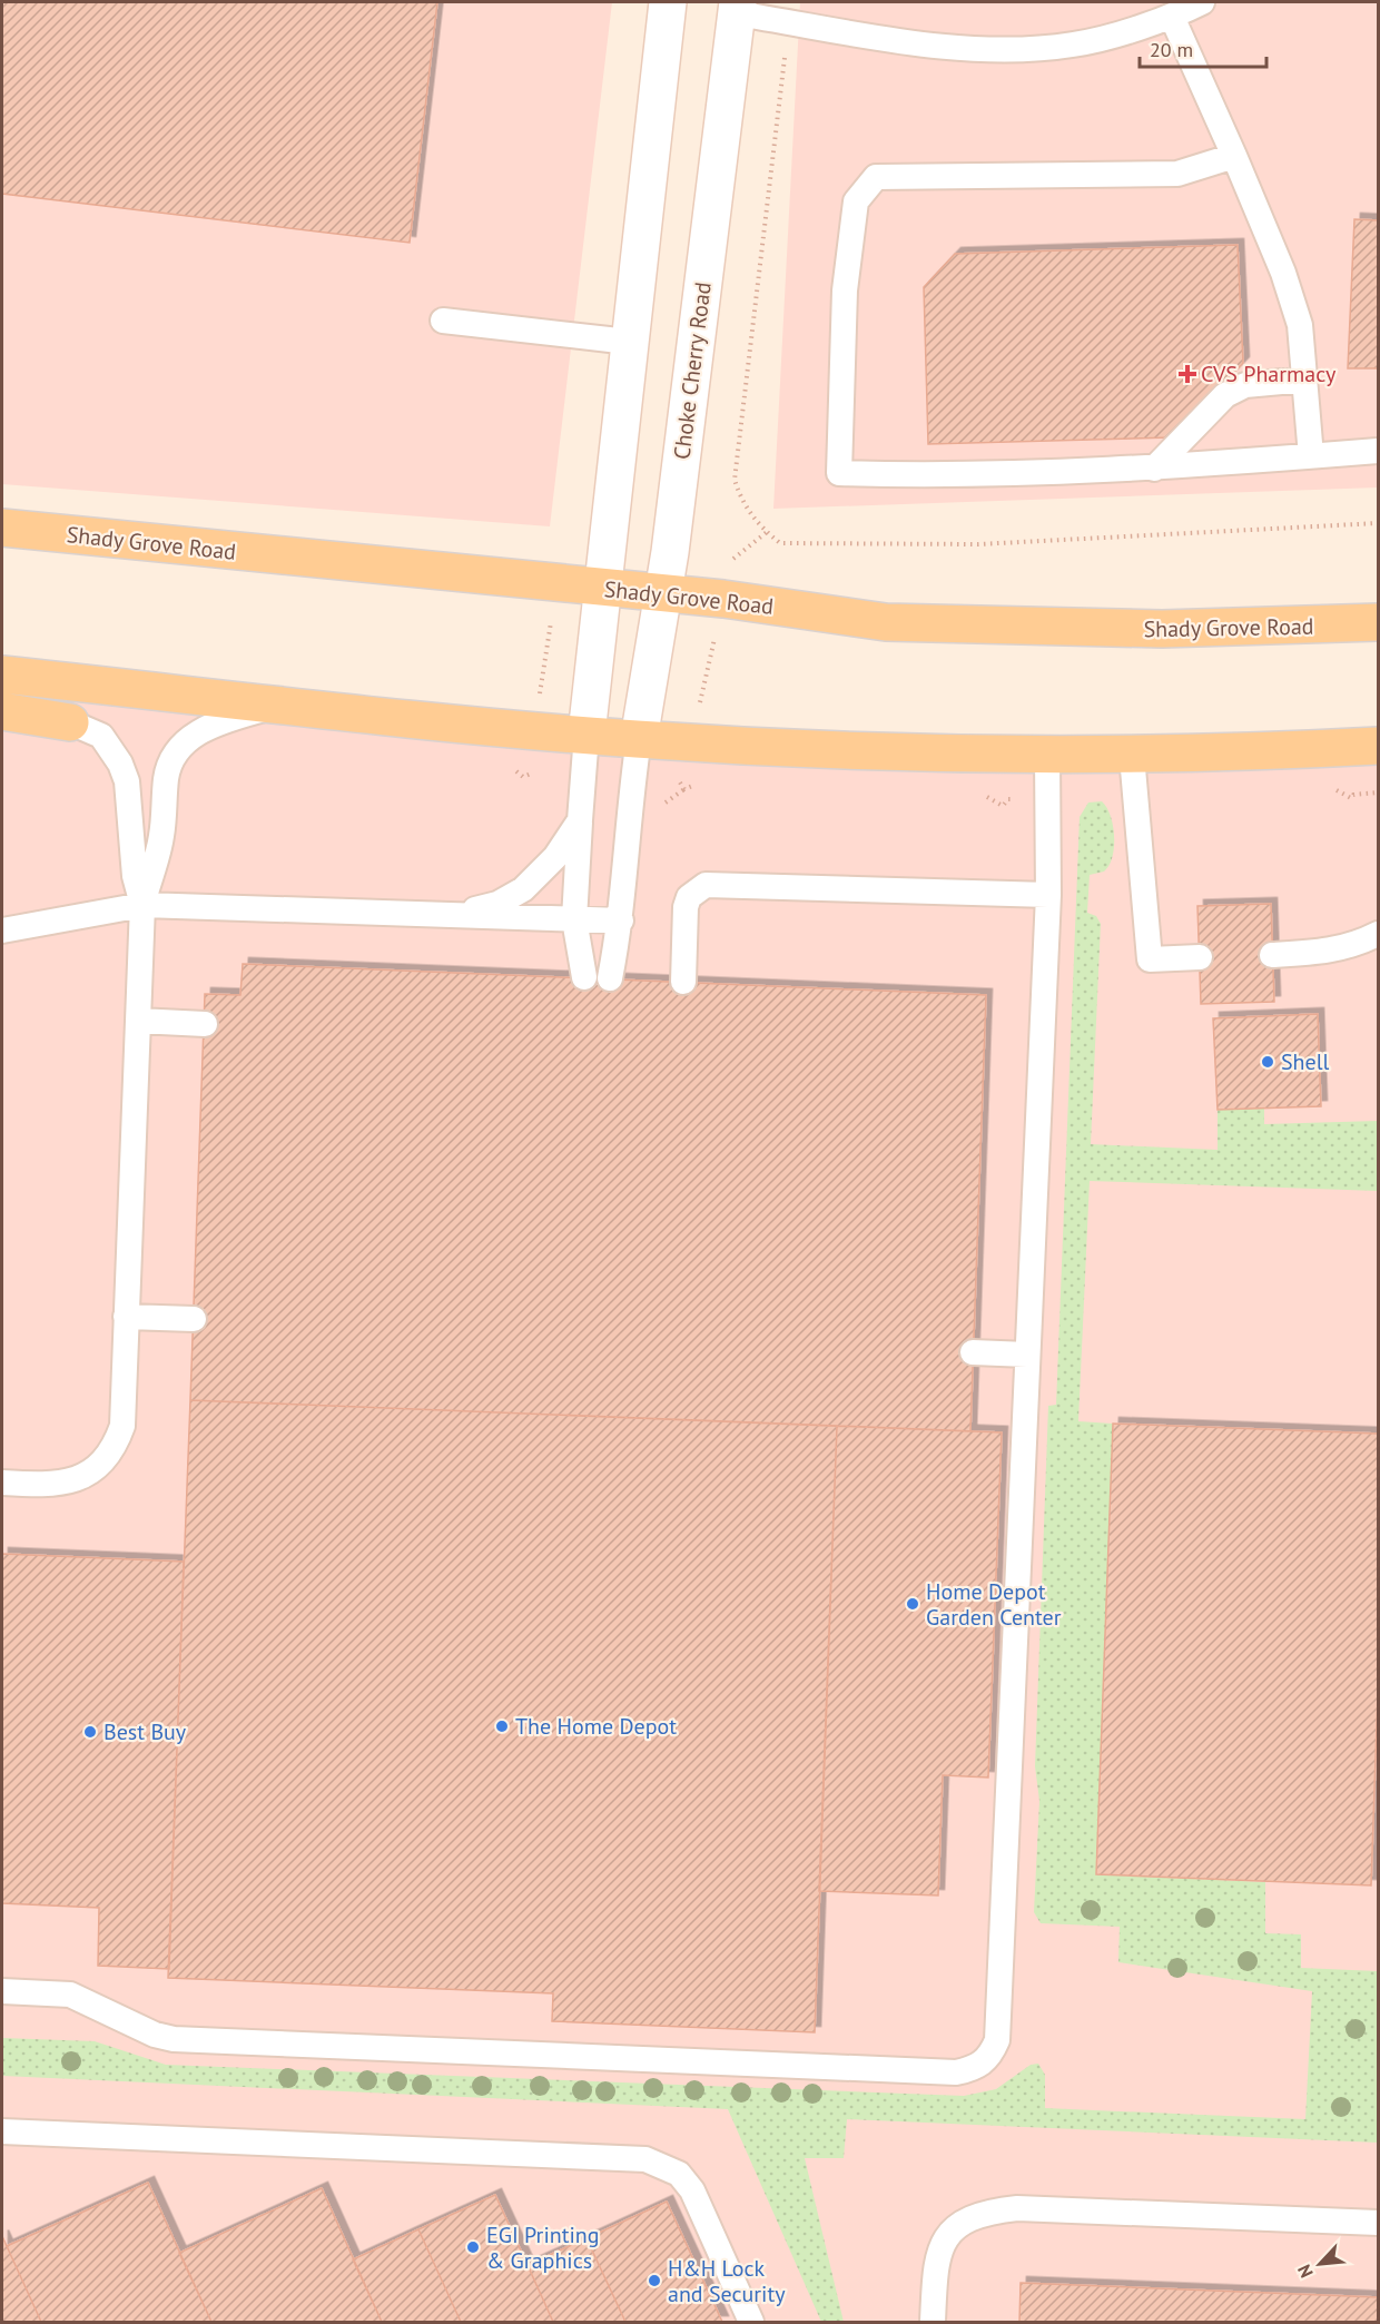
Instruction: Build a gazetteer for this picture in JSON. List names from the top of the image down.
{
  "streets": {
    "main road": ["Shady Grove Road"],
    "street": ["Choke Cherry Road"]
  },
  "crossings": [
    ["Choke Cherry Road", "Shady Grove Road"]
  ],
  "places": {
    "health": ["CVS Pharmacy"],
    "other": [
      "Shell",
      "Home Depot Garden Center",
      "The Home Depot",
      "Best Buy",
      "EGI Printing & Graphics",
      "H&H Lock and Security"
    ]
  },
  "scale_bar": "20 m",
  "north": "bottom left"
}
